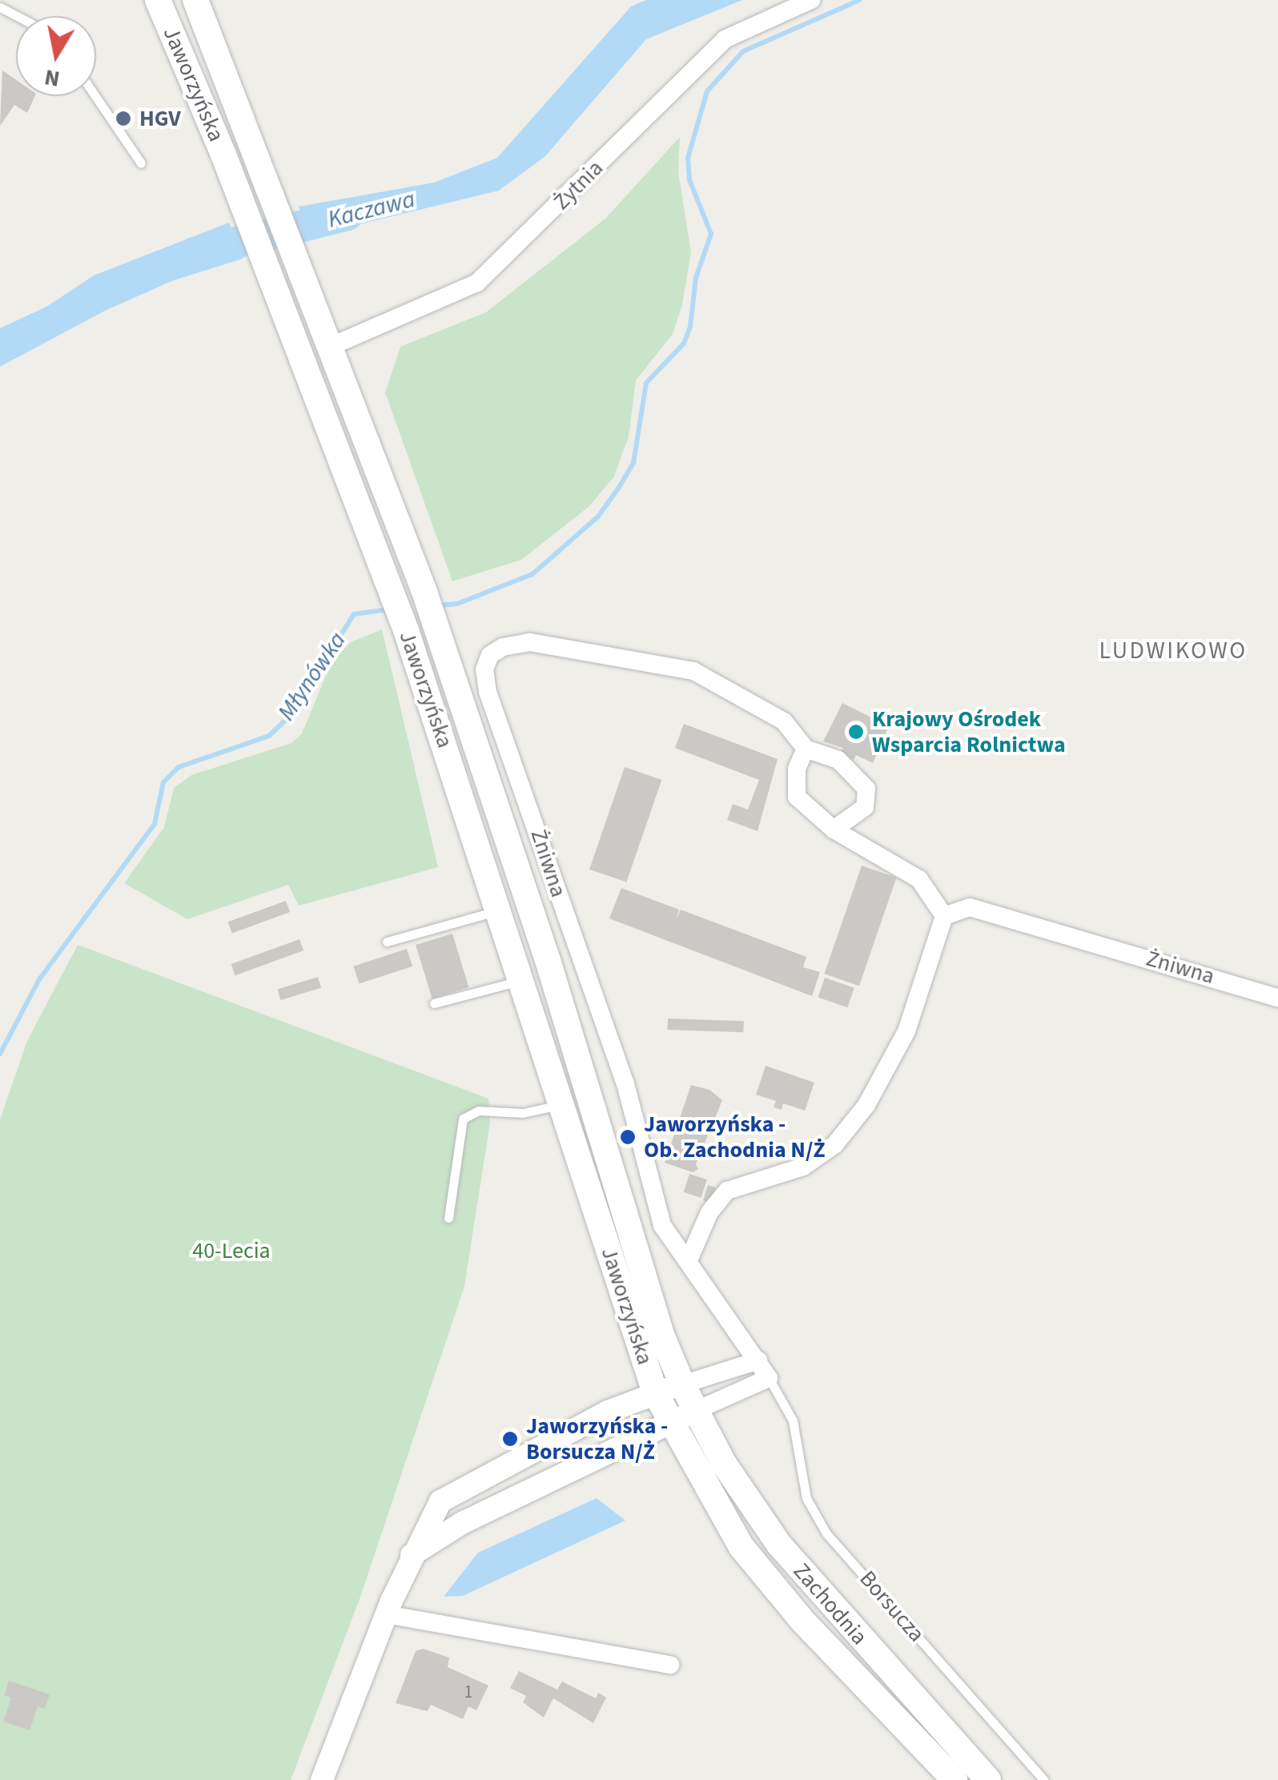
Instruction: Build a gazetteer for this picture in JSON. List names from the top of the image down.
{
  "streets": {
    "main road": ["Jaworzyńska", "Zachodnia"],
    "street": ["Żytnia", "Żniwna"],
    "lane": ["Borsucza"]
  },
  "crossings": [
    ["Jaworzyńska", "Żytnia"],
    ["Jaworzyńska", "Zachodnia"],
    ["Żniwna", "Borsucza"]
  ],
  "districts": ["LUDWIKOWO"],
  "water": ["Kaczawa", "Młynówka"],
  "parks": ["40-Lecia"],
  "places": [
    "HGV",
    "Krajowy Ośrodek Wsparcia Rolnictwa",
    "Jaworzyńska - Ob. Zachodnia N/Ż",
    "Jaworzyńska - Borsucza N/Ż"
  ],
  "house_numbers": ["1"],
  "north": "bottom"
}
